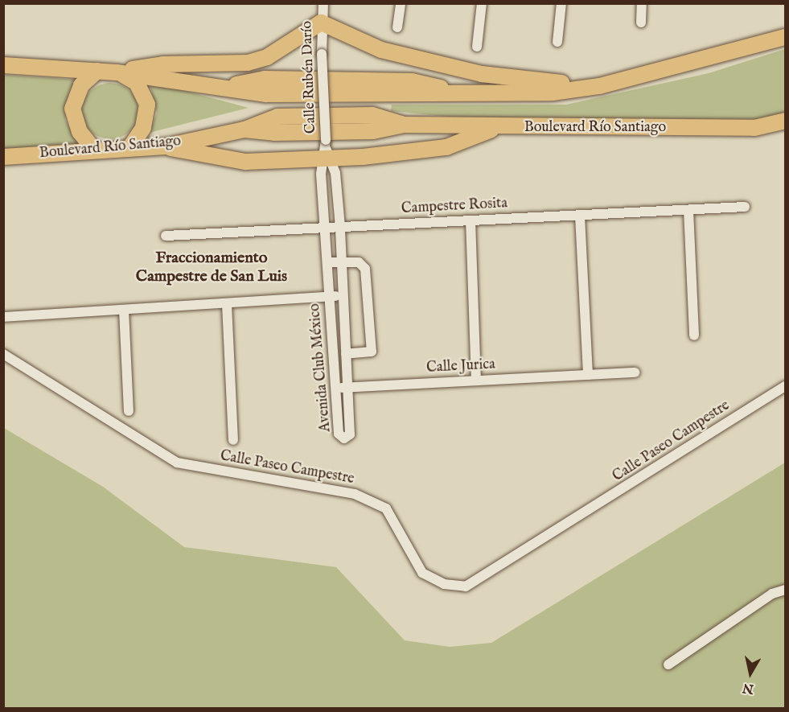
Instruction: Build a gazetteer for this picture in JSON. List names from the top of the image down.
{
  "streets": {
    "main road": ["Boulevard Río Santiago"],
    "street": [
      "Calle Rubén Darío",
      "Campestre Rosita",
      "Calle Jurica",
      "Avenida Club México",
      "Calle Paseo Campestre"
    ]
  },
  "crossings": [
    ["Calle Rubén Darío", "Avenida Club México"],
    ["Campestre Rosita", "Avenida Club México"],
    ["Calle Jurica", "Avenida Club México"]
  ],
  "districts": ["Fraccionamiento Campestre de San Luis"],
  "north": "bottom"
}
